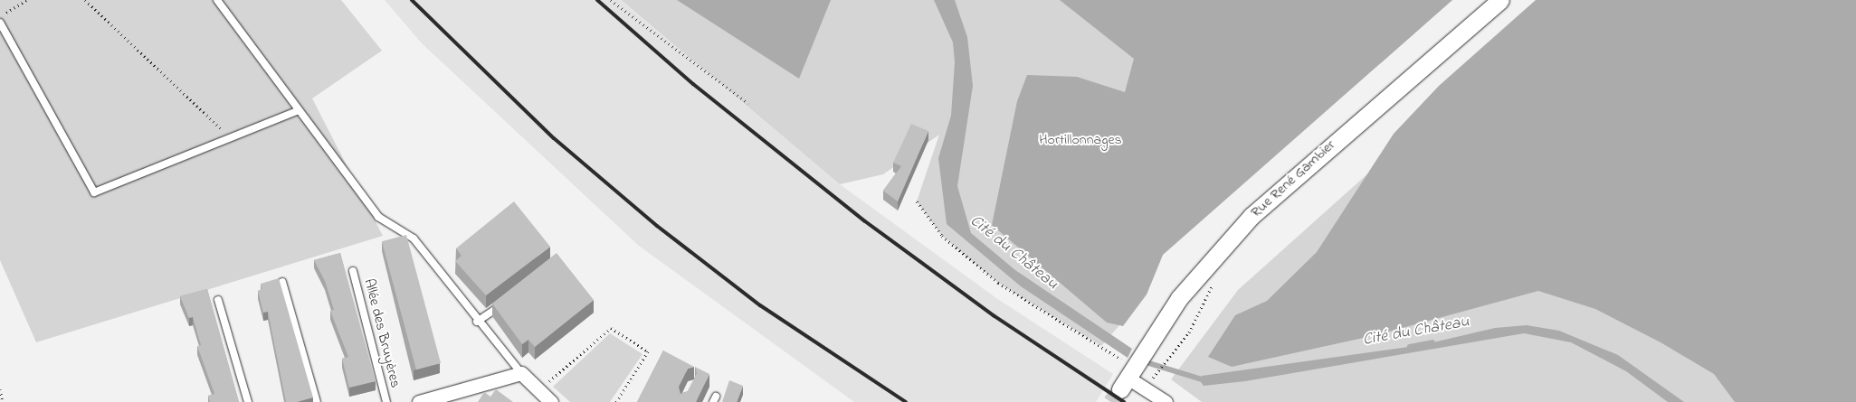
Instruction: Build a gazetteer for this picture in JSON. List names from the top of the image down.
{
  "streets": {
    "street": ["Rue René Gambier"],
    "lane": ["Allée des Bruyères"]
  },
  "water": ["Cité du Château"],
  "parks": ["Hortillonnages"]
}
